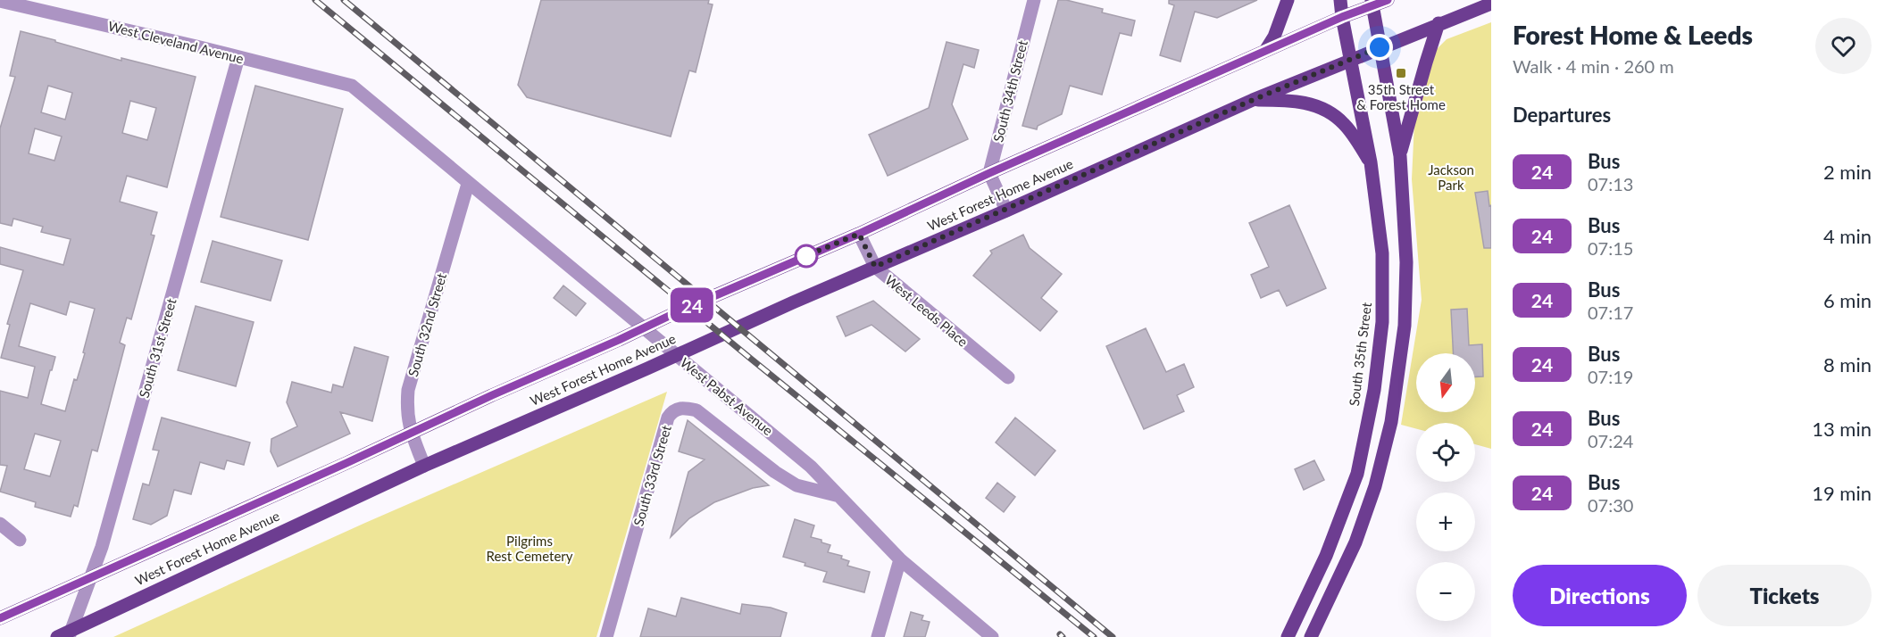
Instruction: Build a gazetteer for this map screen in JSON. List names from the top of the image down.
{
  "streets": {
    "main road": ["West Forest Home Avenue", "South 35th Street"],
    "street": [
      "West Cleveland Avenue",
      "South 34th Street",
      "West Leeds Place",
      "South 32nd Street",
      "South 31st Street",
      "West Pabst Avenue",
      "South 33rd Street"
    ]
  },
  "crossings": [
    ["West Cleveland Avenue", "South 31st Street"],
    ["West Cleveland Avenue", "West Pabst Avenue"],
    ["South 34th Street", "West Forest Home Avenue"],
    ["West Forest Home Avenue", "West Leeds Place"],
    ["West Forest Home Avenue", "South 32nd Street"],
    ["West Forest Home Avenue", "South 31st Street"],
    ["West Forest Home Avenue", "South 35th Street"],
    ["South 32nd Street", "West Pabst Avenue"],
    ["West Pabst Avenue", "South 33rd Street"]
  ],
  "parks": ["Jackson Park", "Pilgrims Rest Cemetery"],
  "places": {
    "transit": ["35th Street & Forest Home"]
  },
  "lines": ["bus line 24"],
  "north": "bottom",
  "page": {
    "on_map": "24",
    "heading": [
      ["Forest Home & Leeds", "Walk · 4 min · 260 m"],
      "Departures"
    ],
    "list": [
      {
        "mark": "24",
        "name": "Bus",
        "note": "07:13",
        "value": "2 min"
      },
      {
        "mark": "24",
        "name": "Bus",
        "note": "07:15",
        "value": "4 min"
      },
      {
        "mark": "24",
        "name": "Bus",
        "note": "07:17",
        "value": "6 min"
      },
      {
        "mark": "24",
        "name": "Bus",
        "note": "07:19",
        "value": "8 min"
      },
      {
        "mark": "24",
        "name": "Bus",
        "note": "07:24",
        "value": "13 min"
      },
      {
        "mark": "24",
        "name": "Bus",
        "note": "07:30",
        "value": "19 min"
      }
    ],
    "map_buttons": ["+", "−"],
    "buttons": ["Directions", "Tickets"]
  }
}
